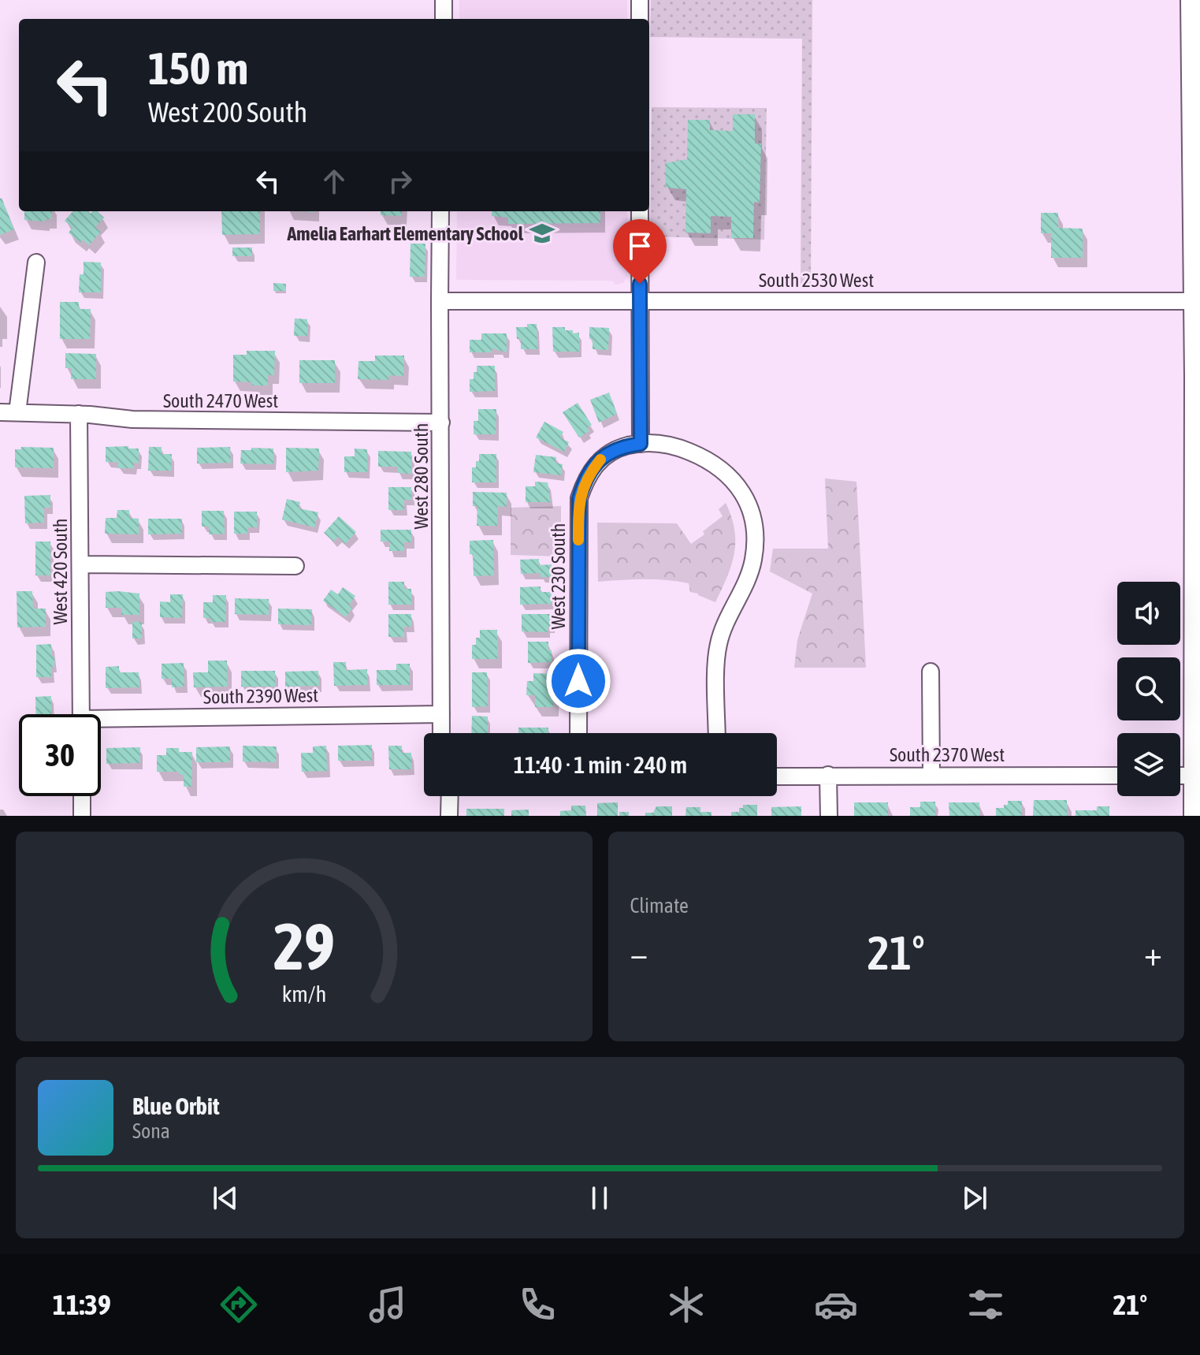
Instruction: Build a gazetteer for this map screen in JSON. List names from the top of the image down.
{
  "streets": {
    "street": [
      "South 2530 West",
      "South 2470 West",
      "West 280 South",
      "West 420 South",
      "West 230 South",
      "South 2390 West",
      "South 2370 West"
    ]
  },
  "crossings": [
    ["South 2530 West", "West 280 South"],
    ["South 2470 West", "West 280 South"],
    ["South 2470 West", "West 420 South"],
    ["West 280 South", "South 2390 West"]
  ],
  "places": {
    "school or university": ["Amelia Earhart Elementary School"]
  },
  "page": {
    "turn": ["150 m", "West 200 South"],
    "limit": "30",
    "trip": "11:40 · 1 min · 240 m",
    "tile": "Climate",
    "heat": ["−", "21°", "+"],
    "song": ["Blue Orbit", "Sona"],
    "tabs": ["11:39", "21°"],
    "gauge": ["29", "km/h"]
  }
}
